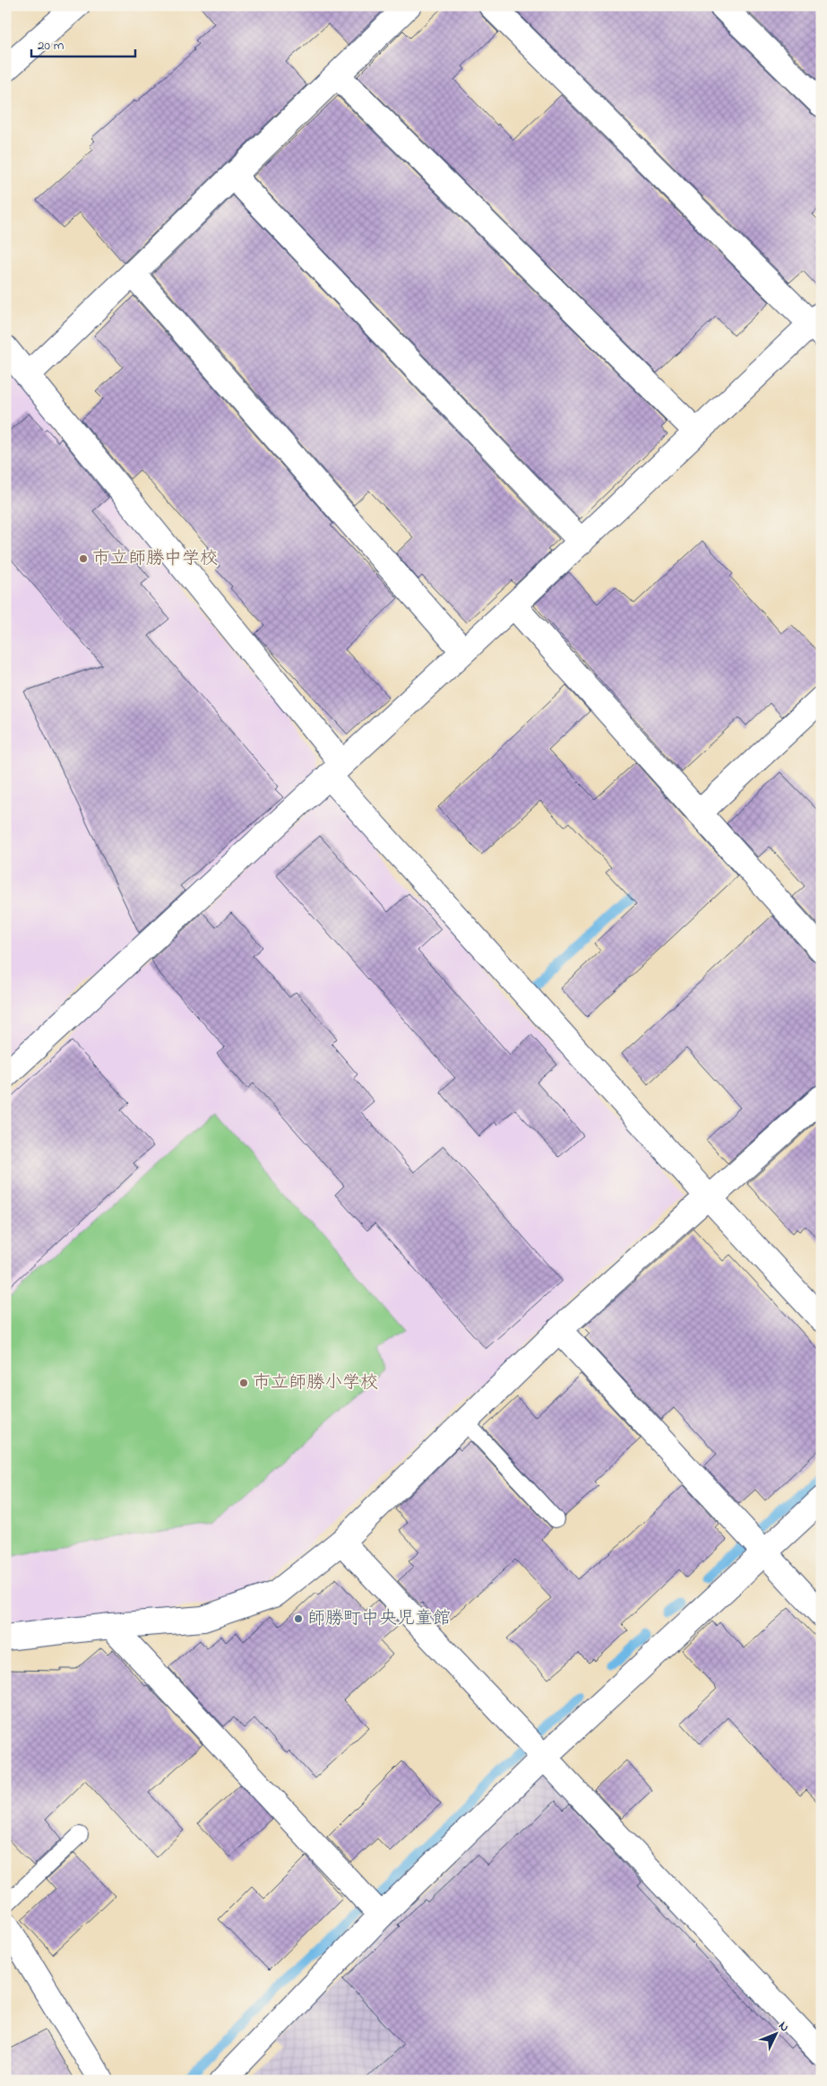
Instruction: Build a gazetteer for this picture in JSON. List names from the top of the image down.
{
  "places": ["市立師勝中学校", "市立師勝小学校", "師勝町中央児童館"],
  "scale_bar": "20 m",
  "north": "top right"
}
